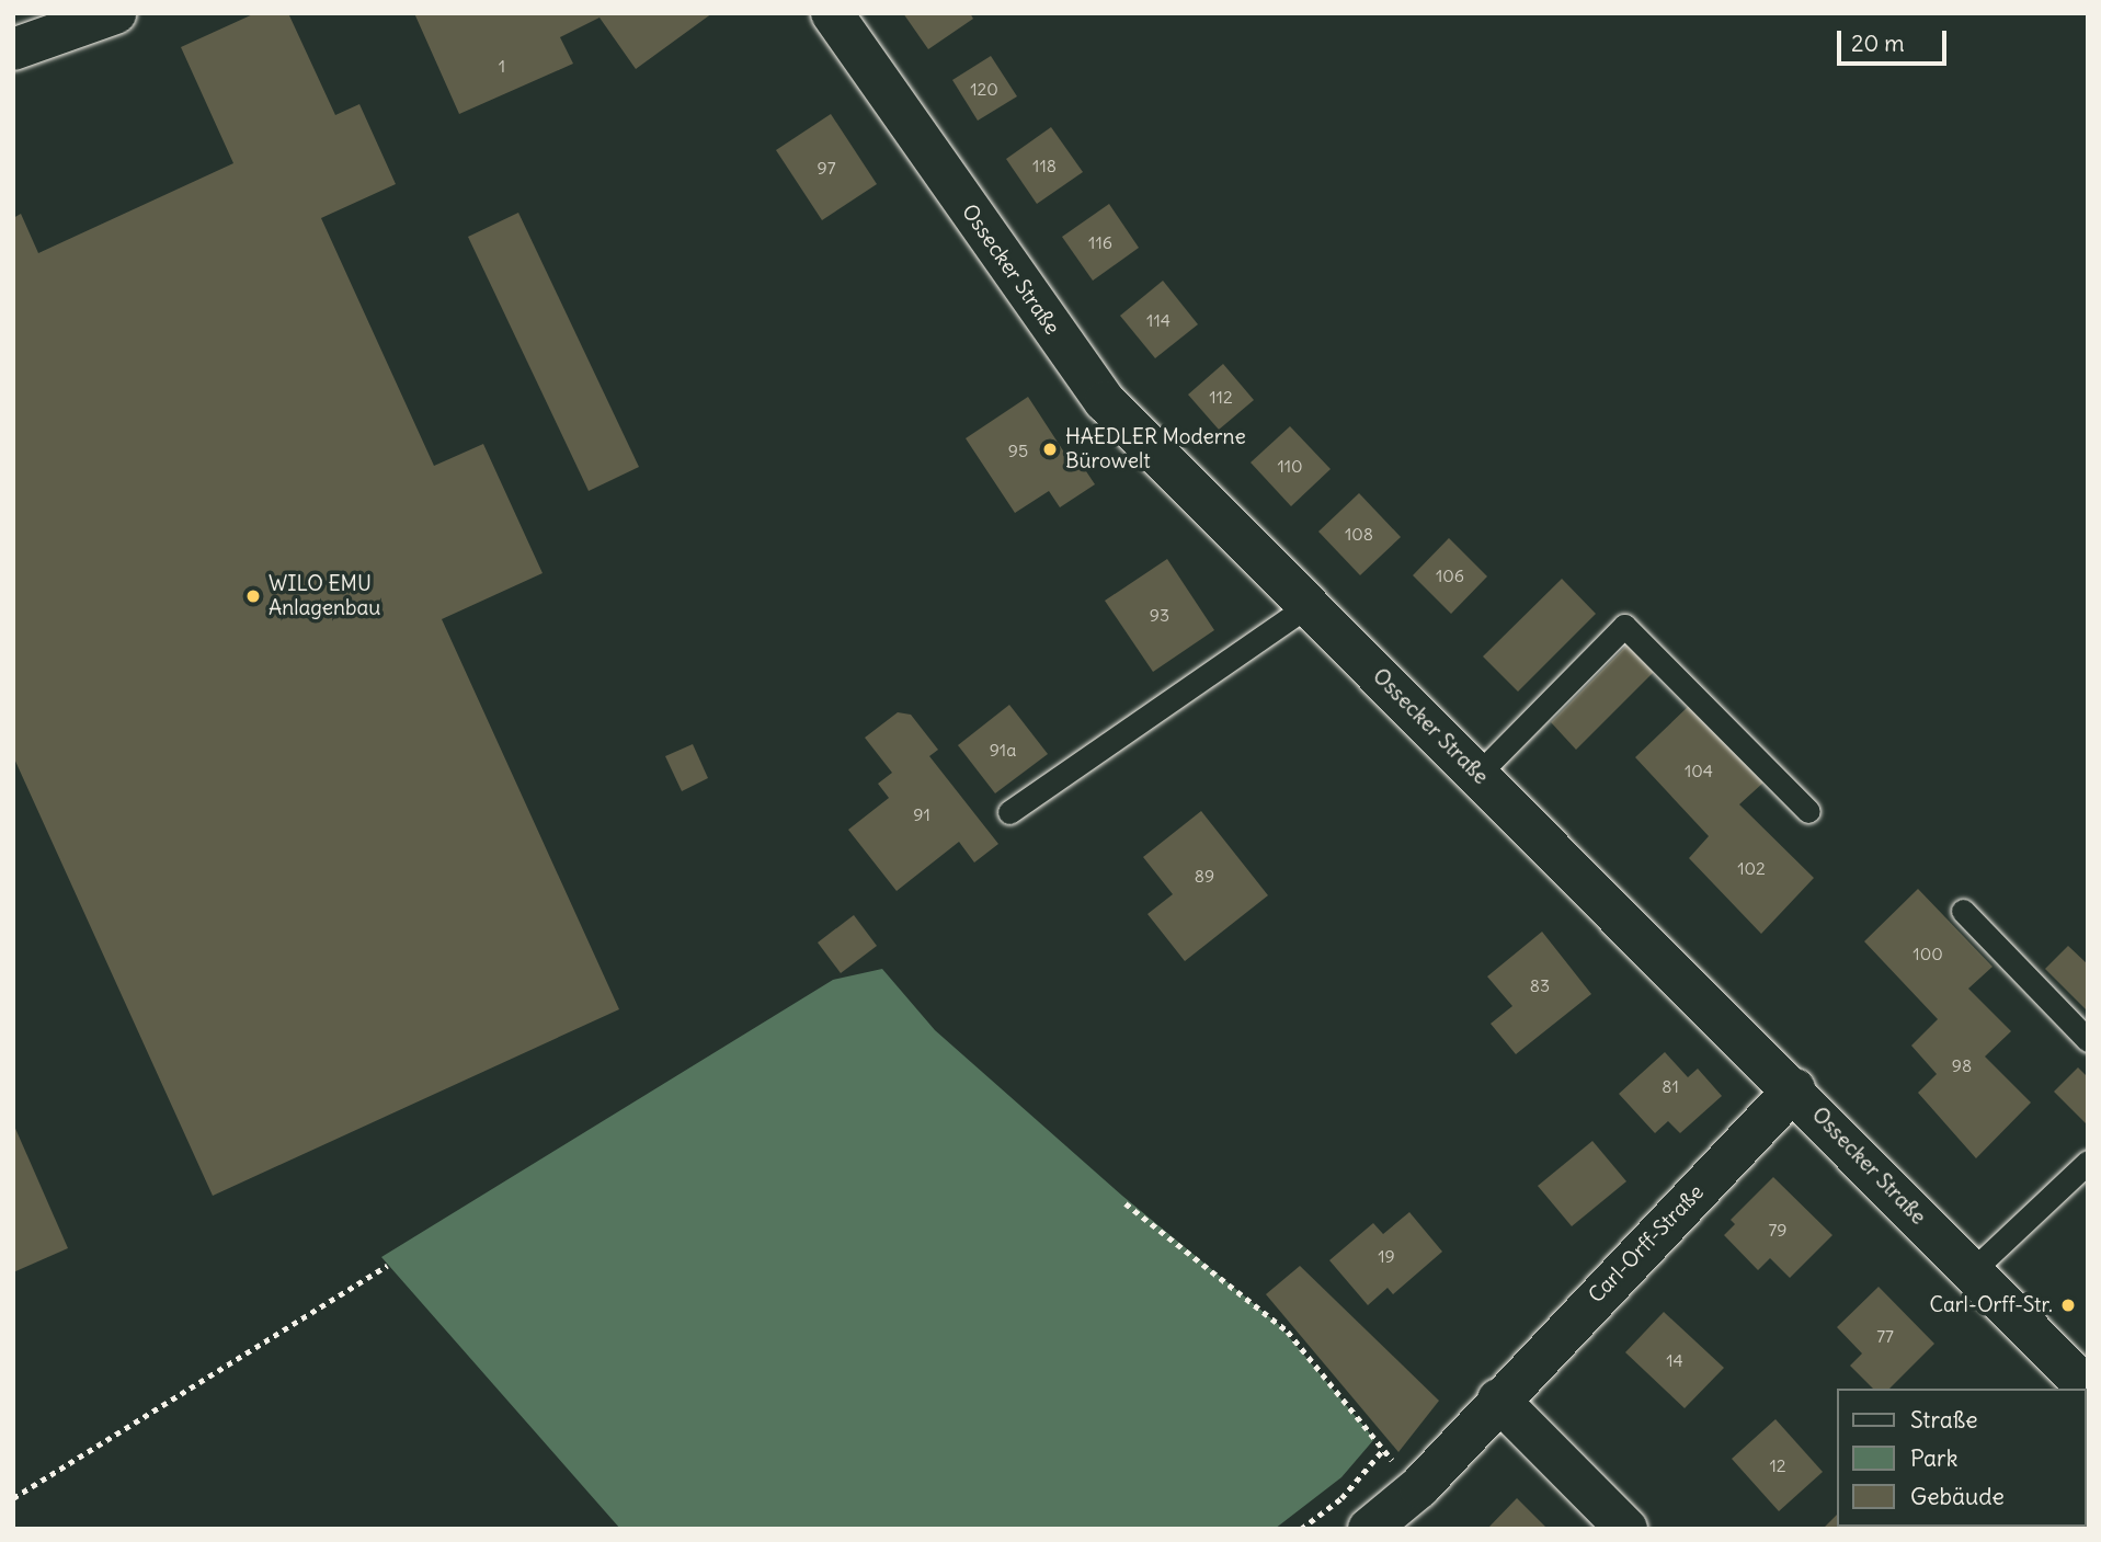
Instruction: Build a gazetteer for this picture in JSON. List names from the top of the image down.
{
  "streets": {
    "street": ["Ossecker Straße", "Carl-Orff-Straße"]
  },
  "crossings": [
    ["Ossecker Straße", "Carl-Orff-Straße"]
  ],
  "places": ["HAEDLER Moderne Bürowelt", "WILO EMU Anlagenbau", "Carl-Orff-Str."],
  "house_numbers": [
    "1",
    "120",
    "118",
    "97",
    "116",
    "114",
    "112",
    "95",
    "110",
    "108",
    "106",
    "93",
    "91a",
    "104",
    "91",
    "102",
    "89",
    "100",
    "83",
    "98",
    "81",
    "79",
    "19",
    "77",
    "14",
    "12"
  ],
  "legend": ["Straße", "Park", "Gebäude"],
  "scale_bar": "20 m"
}
